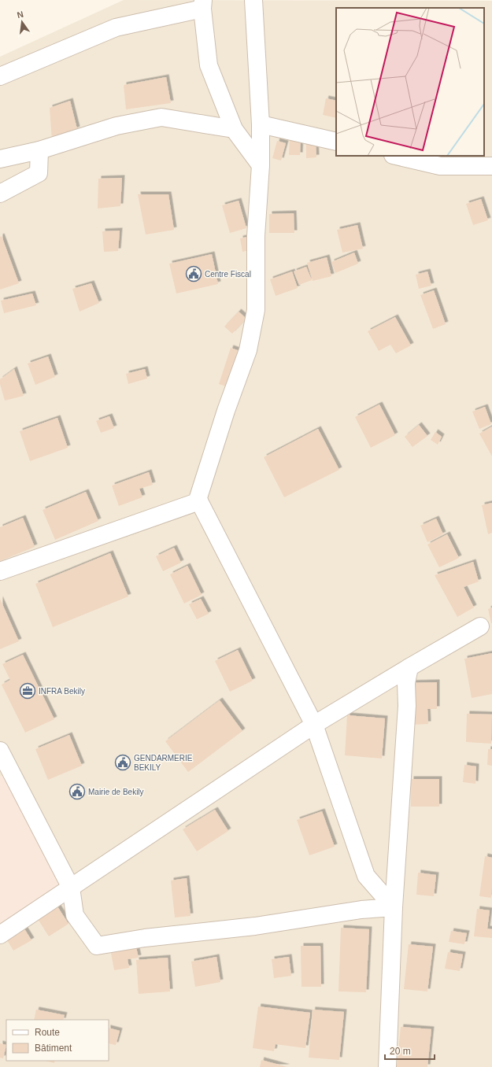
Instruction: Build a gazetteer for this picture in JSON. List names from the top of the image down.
{
  "places": {
    "public building": ["Centre Fiscal", "GENDARMERIE BEKILY", "Mairie de Bekily"],
    "office": ["INFRA Bekily"]
  },
  "legend": ["Route", "Bâtiment"],
  "scale_bar": "20 m",
  "north": "top"
}
